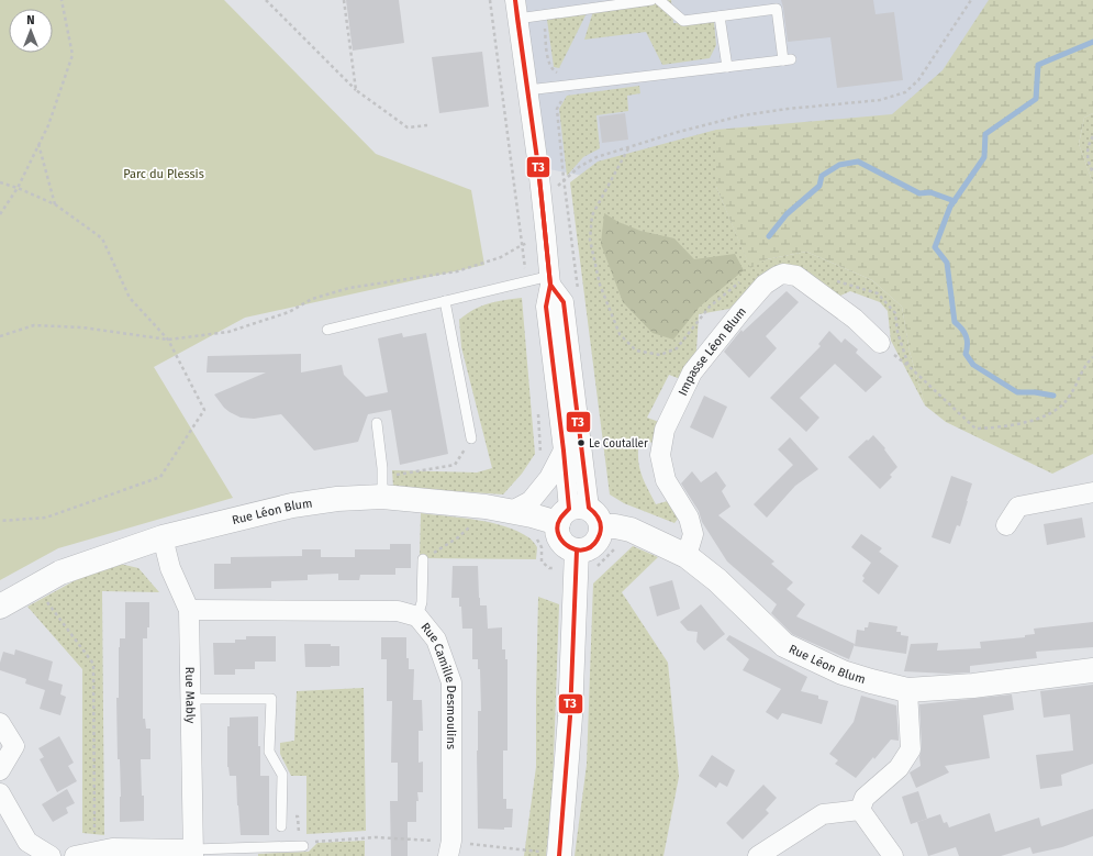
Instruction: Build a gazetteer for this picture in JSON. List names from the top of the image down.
{
  "streets": {
    "street": [
      "Impasse Léon Blum",
      "Rue Léon Blum",
      "Rue Camille Desmoulins",
      "Rue Mably"
    ]
  },
  "crossings": [
    ["Impasse Léon Blum", "Rue Léon Blum"],
    ["Rue Léon Blum", "Rue Mably"],
    ["Rue Camille Desmoulins", "Rue Mably"]
  ],
  "parks": ["Parc du Plessis"],
  "places": ["Le Coutaller"],
  "lines": ["transit line T3"],
  "north": "top"
}
